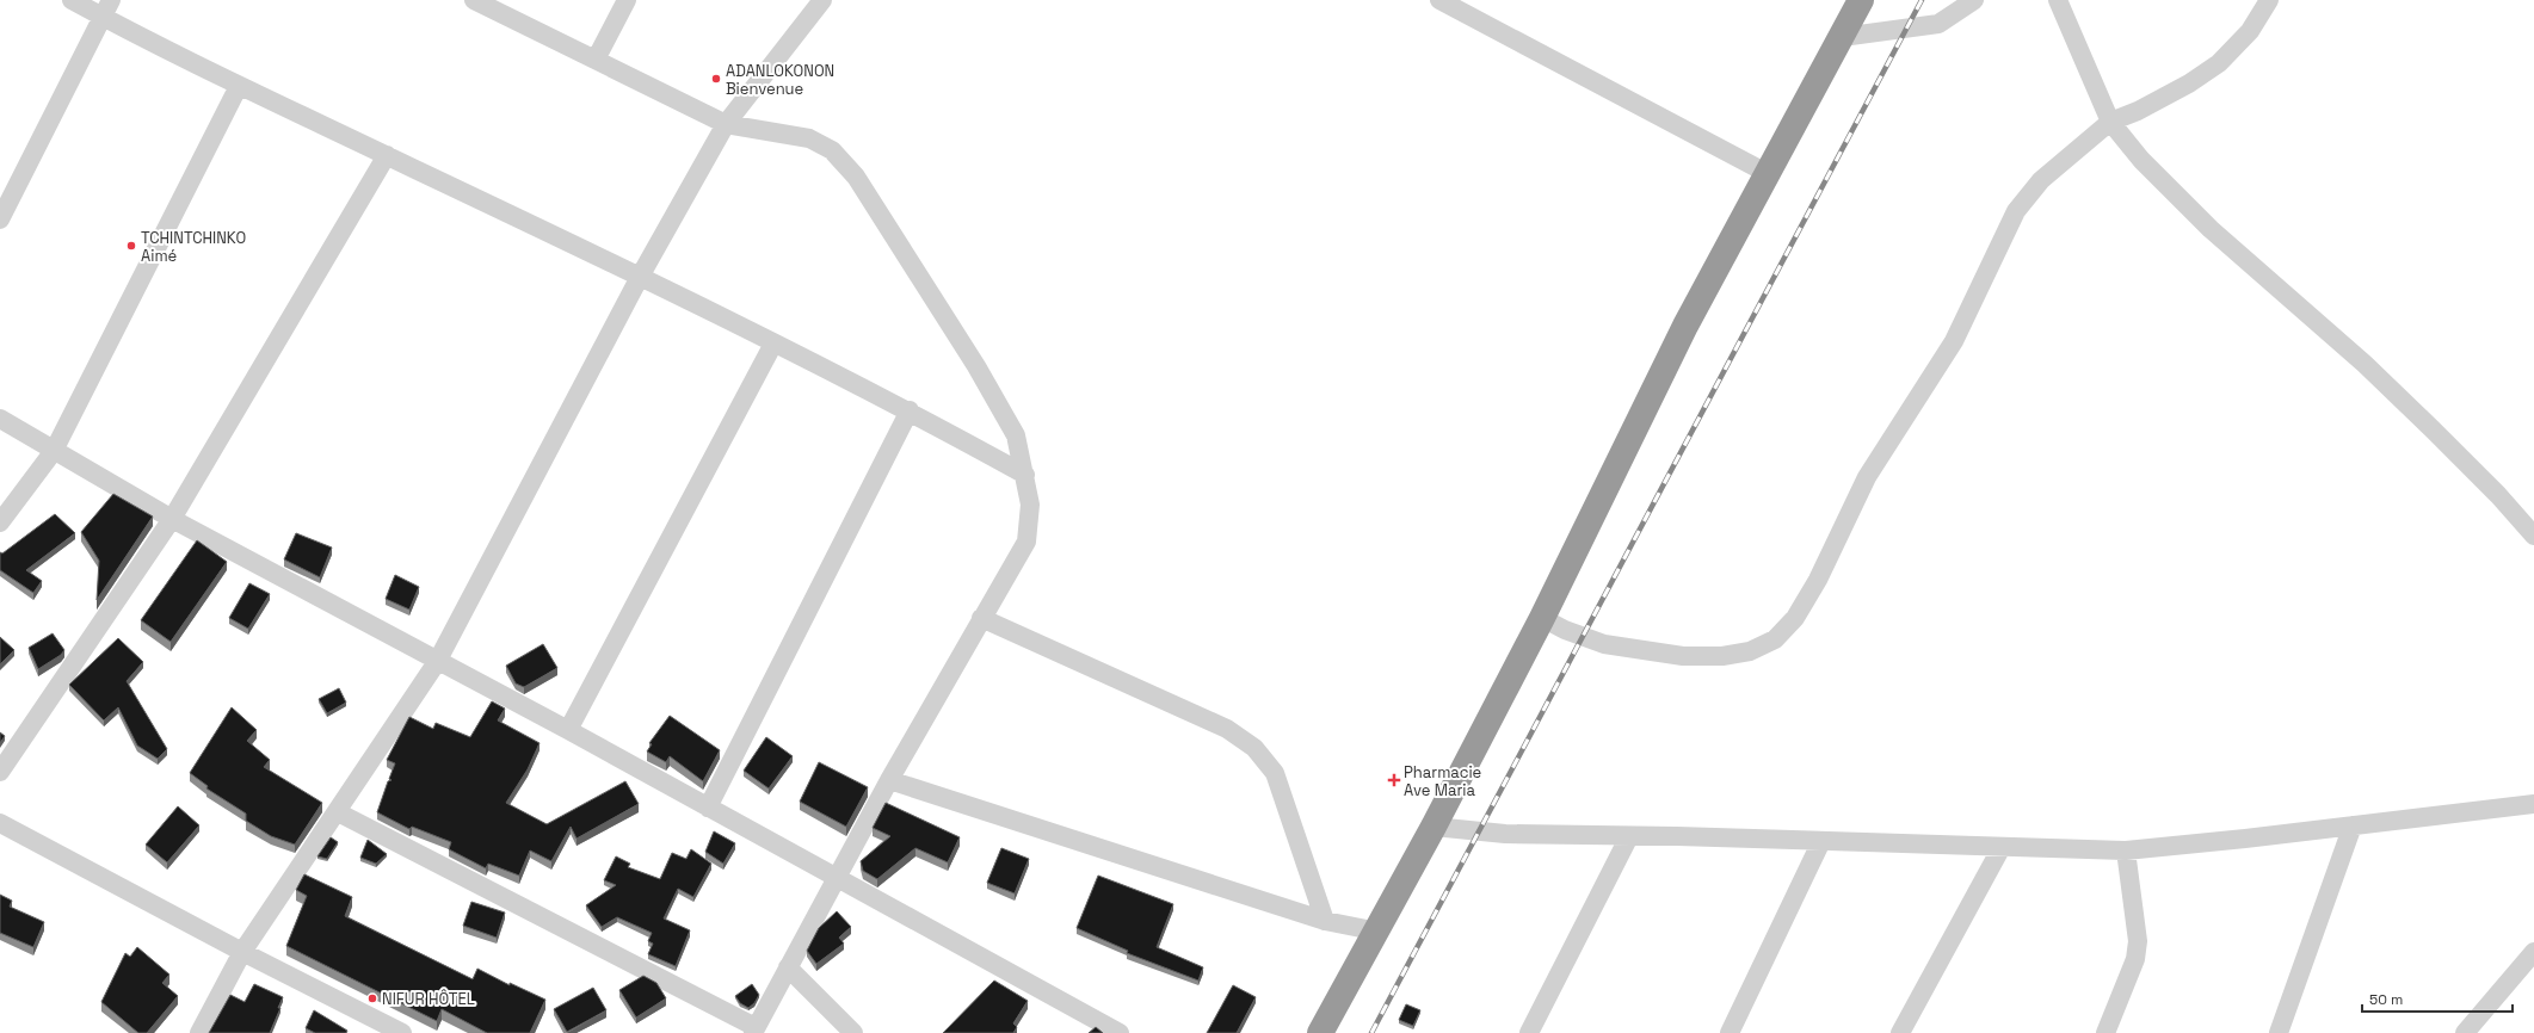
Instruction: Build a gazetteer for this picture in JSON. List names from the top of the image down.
{
  "places": {
    "other": ["ADANLOKONON Bienvenue", "TCHINTCHINKO Aimé", "NIFUR HÔTEL"],
    "health": ["Pharmacie Ave Maria"]
  },
  "scale_bar": "50 m"
}
